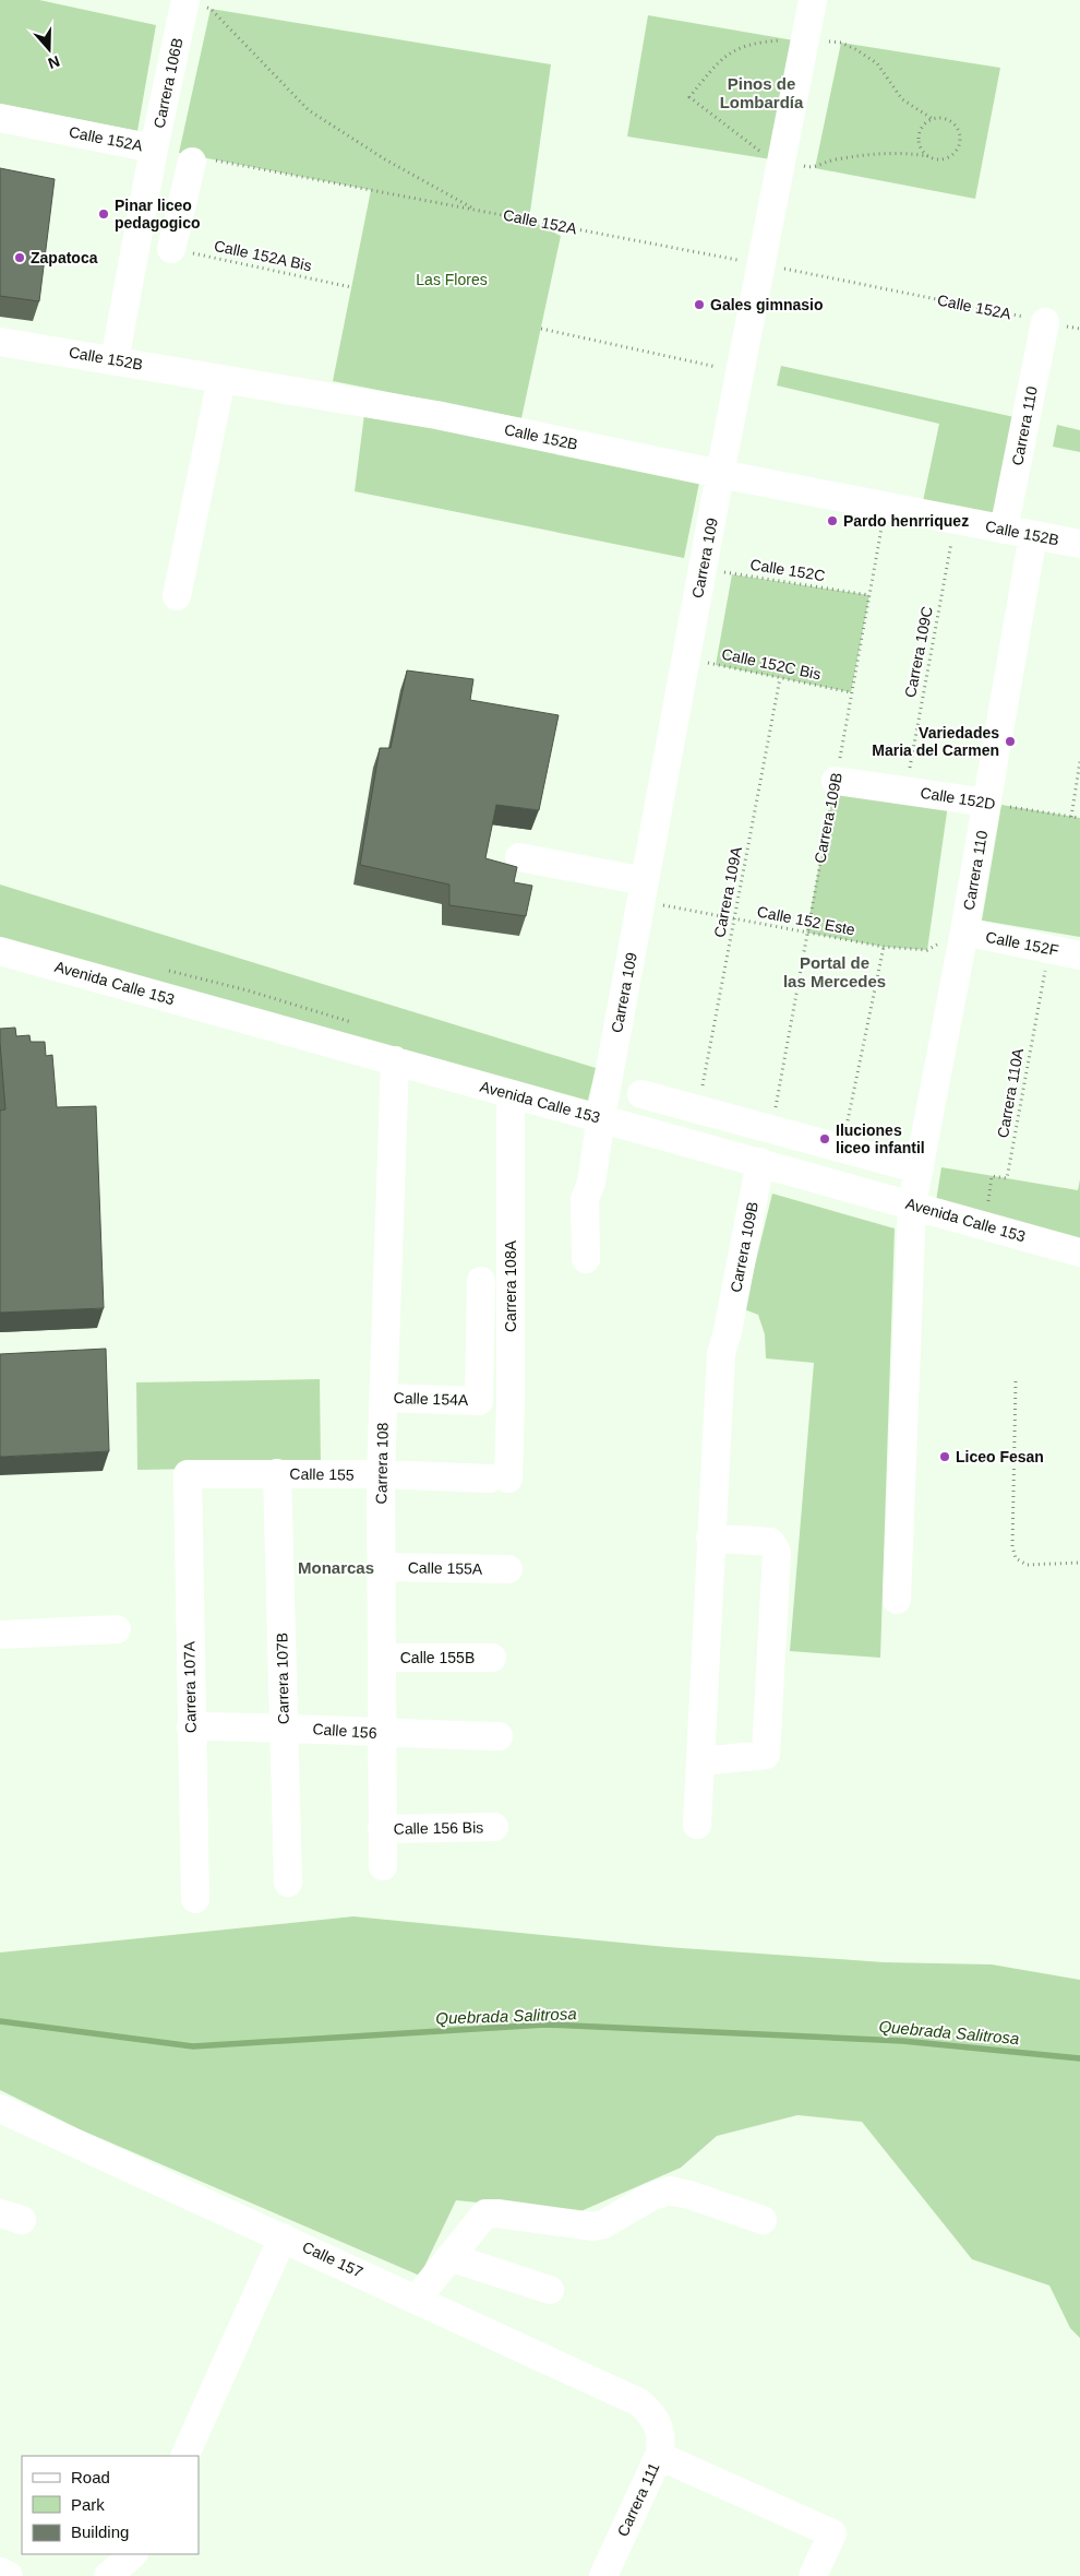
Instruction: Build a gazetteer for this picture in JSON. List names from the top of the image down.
{
  "streets": {
    "street": [
      "Carrera 106B",
      "Calle 152A",
      "Calle 152B",
      "Carrera 110",
      "Carrera 109",
      "Calle 152D",
      "Carrera 109B",
      "Calle 152F",
      "Avenida Calle 153",
      "Carrera 108A",
      "Calle 154A",
      "Carrera 108",
      "Calle 155",
      "Calle 155A",
      "Calle 155B",
      "Carrera 107B",
      "Carrera 107A",
      "Calle 156",
      "Calle 156 Bis",
      "Calle 157",
      "Carrera 111"
    ],
    "path": [
      "Calle 152A Bis",
      "Calle 152C",
      "Carrera 109C",
      "Calle 152C Bis",
      "Carrera 109A",
      "Calle 152 Este",
      "Carrera 110A"
    ]
  },
  "crossings": [
    ["Carrera 106B", "Calle 152A"],
    ["Carrera 106B", "Calle 152B"],
    ["Calle 152A", "Carrera 110"],
    ["Calle 152A", "Carrera 109"],
    ["Calle 152B", "Carrera 110"],
    ["Calle 152B", "Carrera 109"],
    ["Calle 152B", "Carrera 109C"],
    ["Calle 152B", "Carrera 109B"],
    ["Carrera 110", "Calle 152D"],
    ["Carrera 110", "Calle 152 Este"],
    ["Carrera 110", "Calle 152F"],
    ["Carrera 110", "Avenida Calle 153"],
    ["Carrera 109", "Calle 152C"],
    ["Carrera 109", "Calle 152C Bis"],
    ["Carrera 109", "Calle 152 Este"],
    ["Carrera 109", "Avenida Calle 153"],
    ["Calle 152C", "Carrera 109B"],
    ["Carrera 109C", "Calle 152D"],
    ["Calle 152C Bis", "Carrera 109B"],
    ["Calle 152C Bis", "Carrera 109A"],
    ["Calle 152D", "Carrera 109B"],
    ["Carrera 109B", "Calle 152 Este"],
    ["Carrera 109B", "Avenida Calle 153"],
    ["Carrera 109A", "Calle 152 Este"],
    ["Calle 152 Este", "Calle 152F"],
    ["Calle 152F", "Carrera 110A"],
    ["Avenida Calle 153", "Carrera 110A"],
    ["Avenida Calle 153", "Carrera 108A"],
    ["Avenida Calle 153", "Carrera 108"],
    ["Carrera 108A", "Calle 155"],
    ["Calle 154A", "Carrera 108"],
    ["Carrera 108", "Calle 155"],
    ["Carrera 108", "Calle 155A"],
    ["Carrera 108", "Calle 155B"],
    ["Carrera 108", "Calle 156"],
    ["Carrera 108", "Calle 156 Bis"],
    ["Calle 155", "Carrera 107B"],
    ["Calle 155", "Carrera 107A"],
    ["Carrera 107B", "Calle 156"],
    ["Carrera 107A", "Calle 156"],
    ["Calle 157", "Carrera 111"]
  ],
  "districts": ["Pinos de Lombardía", "Portal de las Mercedes", "Monarcas"],
  "water": ["Quebrada Salitrosa"],
  "parks": ["Las Flores"],
  "places": [
    "Pinar liceo pedagogico",
    "Zapatoca",
    "Gales gimnasio",
    "Pardo henrriquez",
    "Variedades Maria del Carmen",
    "Iluciones liceo infantil",
    "Liceo Fesan"
  ],
  "legend": ["Road", "Park", "Building"],
  "north": "bottom"
}
